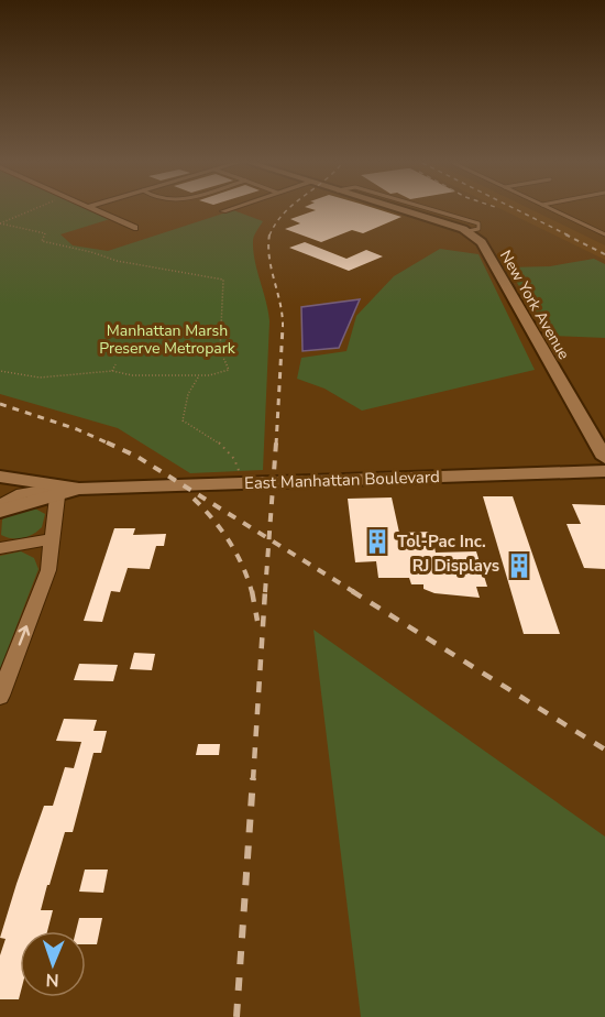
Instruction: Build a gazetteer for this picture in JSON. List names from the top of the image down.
{
  "streets": {
    "street": ["New York Avenue", "East Manhattan Boulevard"]
  },
  "parks": ["Manhattan Marsh Preserve Metropark"],
  "places": {
    "building": ["Tol-Pac Inc.", "RJ Displays"]
  },
  "north": "bottom"
}
